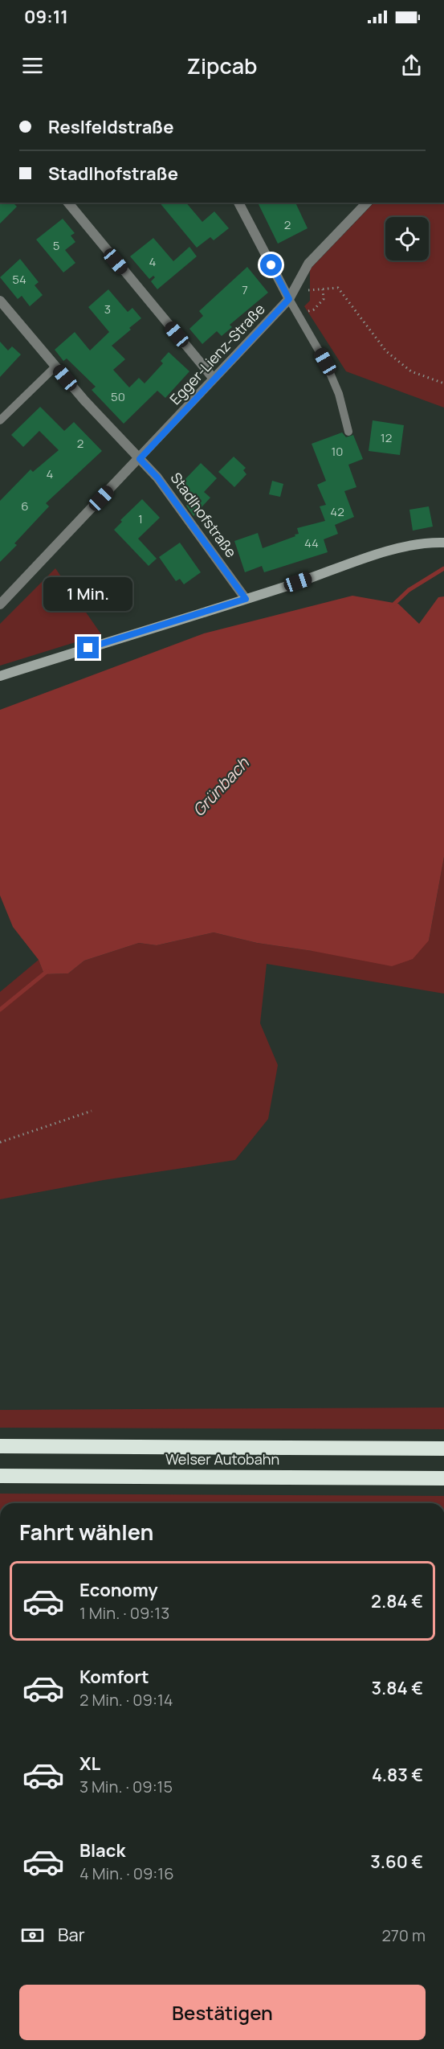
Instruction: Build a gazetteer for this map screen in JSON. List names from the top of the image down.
{
  "streets": {
    "highway": ["Welser Autobahn"],
    "street": ["Egger-Lienz-Straße", "Stadlhofstraße"]
  },
  "crossings": [
    ["Egger-Lienz-Straße", "Stadlhofstraße"]
  ],
  "water": ["Grünbach"],
  "house_numbers": [
    "2",
    "5",
    "4",
    "54",
    "7",
    "3",
    "50",
    "12",
    "2",
    "10",
    "4",
    "6",
    "42",
    "1",
    "44"
  ],
  "page": {
    "status": "09:11",
    "header": "Zipcab",
    "banner": ["Reslfeldstraße", "Stadlhofstraße"],
    "bubble": "1 Min.",
    "heading": "Fahrt wählen",
    "list": [
      {
        "name": "Economy",
        "note": "1 Min. · 09:13",
        "value": "2.84 €"
      },
      {
        "name": "Komfort",
        "note": "2 Min. · 09:14",
        "value": "3.84 €"
      },
      {
        "name": "XL",
        "note": "3 Min. · 09:15",
        "value": "4.83 €"
      },
      {
        "name": "Black",
        "note": "4 Min. · 09:16",
        "value": "3.60 €"
      }
    ],
    "pay": ["Bar", "270 m"],
    "buttons": "Bestätigen"
  }
}
